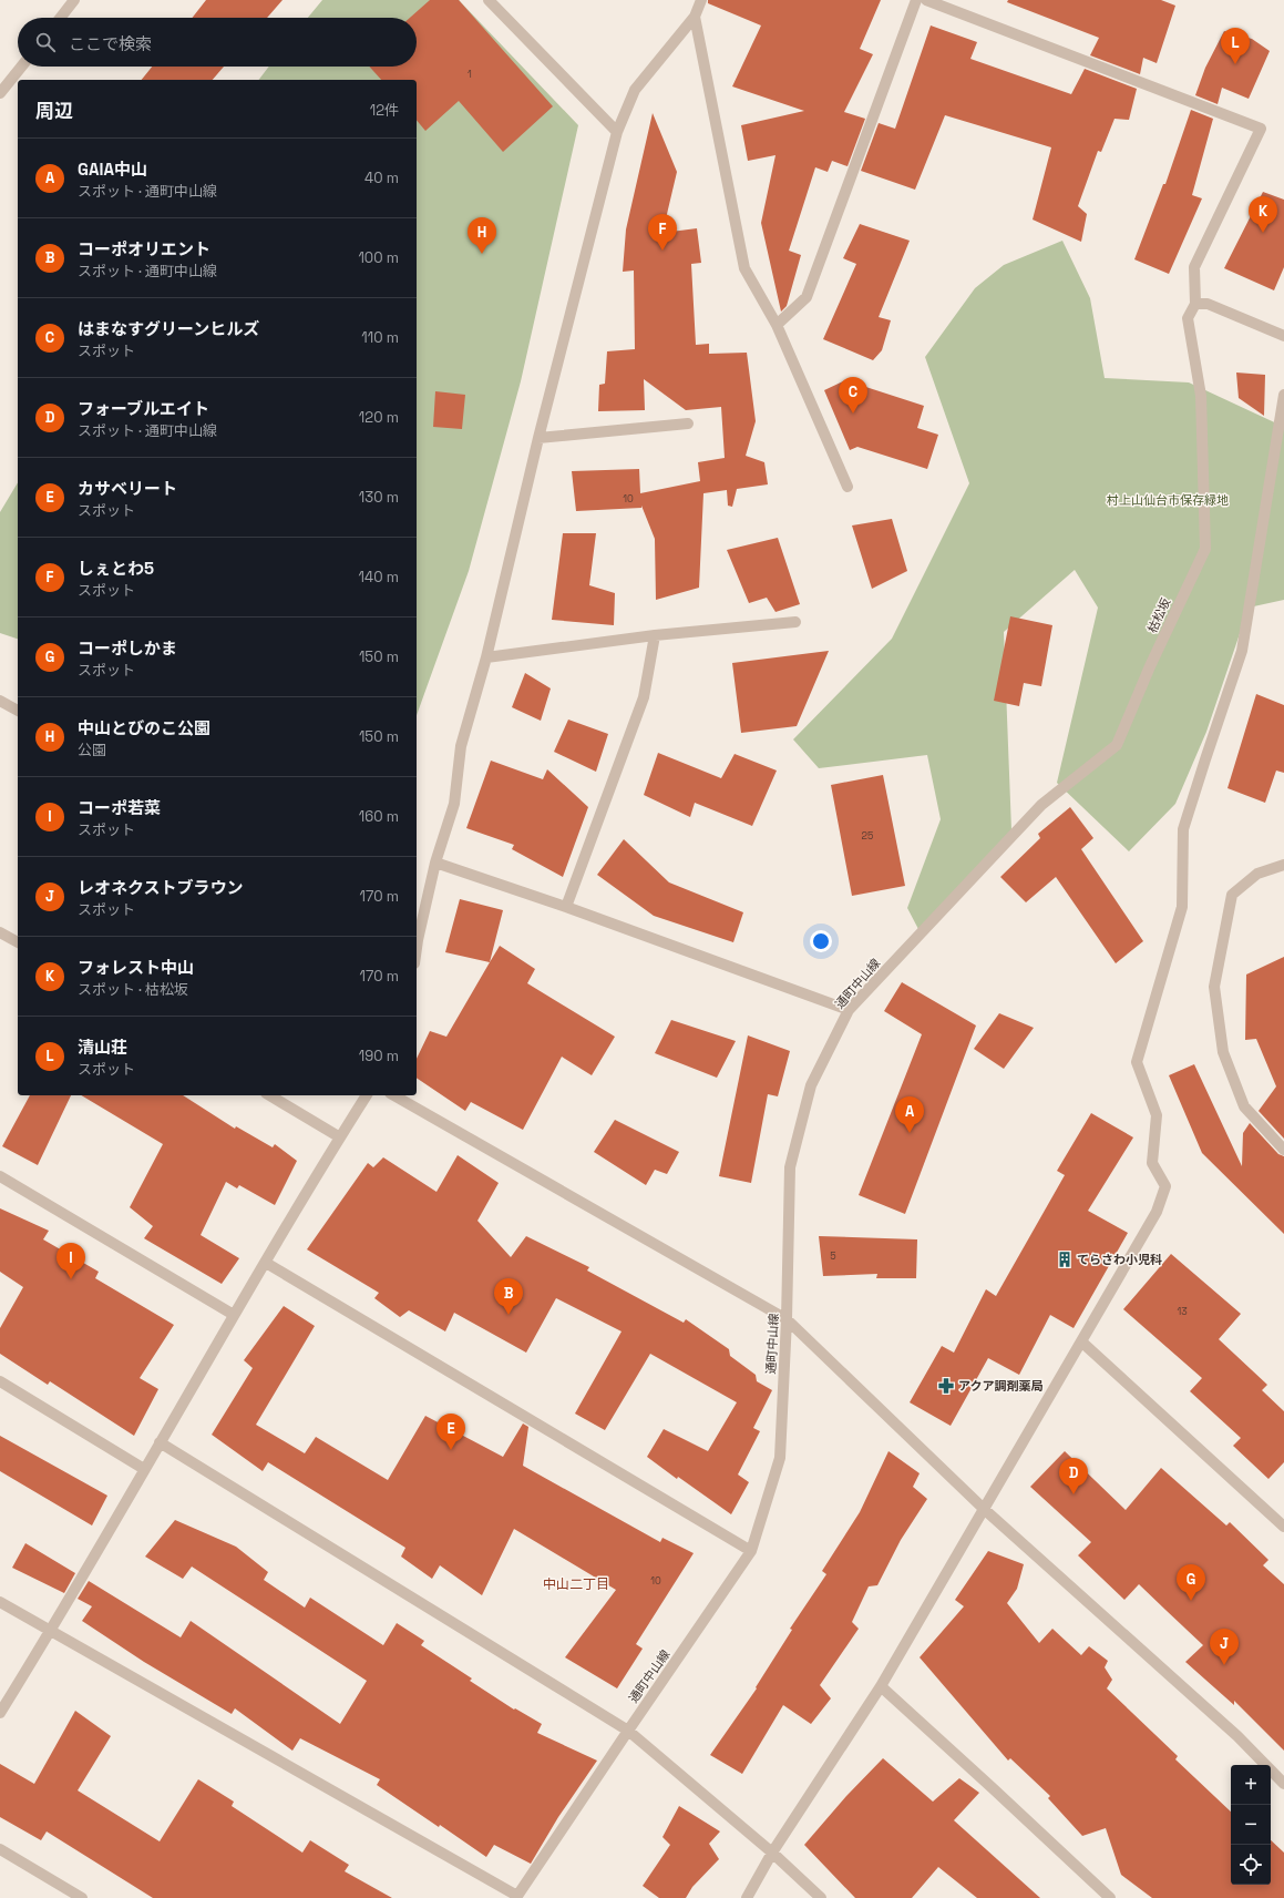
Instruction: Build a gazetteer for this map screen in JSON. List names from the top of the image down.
{
  "streets": {
    "street": ["枯松坂", "通町中山線"]
  },
  "crossings": [
    ["枯松坂", "通町中山線"]
  ],
  "districts": ["中山二丁目"],
  "parks": ["村上山仙台市保存緑地"],
  "places": {
    "building": ["てらさわ小児科"],
    "pharmacy": ["アクア調剤薬局"]
  },
  "house_numbers": [
    "1",
    "10",
    "25",
    "5",
    "13",
    "10"
  ],
  "page": {
    "search": "ここで検索",
    "pins": [
      "L",
      "K",
      "F",
      "H",
      "C",
      "A",
      "I",
      "B",
      "E",
      "D",
      "G",
      "J"
    ],
    "heading": ["周辺", "12件"],
    "list": [
      {
        "mark": "A",
        "name": "GAIA中山",
        "note": "スポット · 通町中山線",
        "value": "40 m"
      },
      {
        "mark": "B",
        "name": "コーポオリエント",
        "note": "スポット · 通町中山線",
        "value": "100 m"
      },
      {
        "mark": "C",
        "name": "はまなすグリーンヒルズ",
        "note": "スポット",
        "value": "110 m"
      },
      {
        "mark": "D",
        "name": "フォーブルエイト",
        "note": "スポット · 通町中山線",
        "value": "120 m"
      },
      {
        "mark": "E",
        "name": "カサベリート",
        "note": "スポット",
        "value": "130 m"
      },
      {
        "mark": "F",
        "name": "しぇとわ5",
        "note": "スポット",
        "value": "140 m"
      },
      {
        "mark": "G",
        "name": "コーポしかま",
        "note": "スポット",
        "value": "150 m"
      },
      {
        "mark": "H",
        "name": "中山とびのこ公園",
        "note": "公園",
        "value": "150 m"
      },
      {
        "mark": "I",
        "name": "コーポ若菜",
        "note": "スポット",
        "value": "160 m"
      },
      {
        "mark": "J",
        "name": "レオネクストブラウン",
        "note": "スポット",
        "value": "170 m"
      },
      {
        "mark": "K",
        "name": "フォレスト中山",
        "note": "スポット · 枯松坂",
        "value": "170 m"
      },
      {
        "mark": "L",
        "name": "清山荘",
        "note": "スポット",
        "value": "190 m"
      }
    ],
    "map_buttons": ["+", "−"]
  }
}
